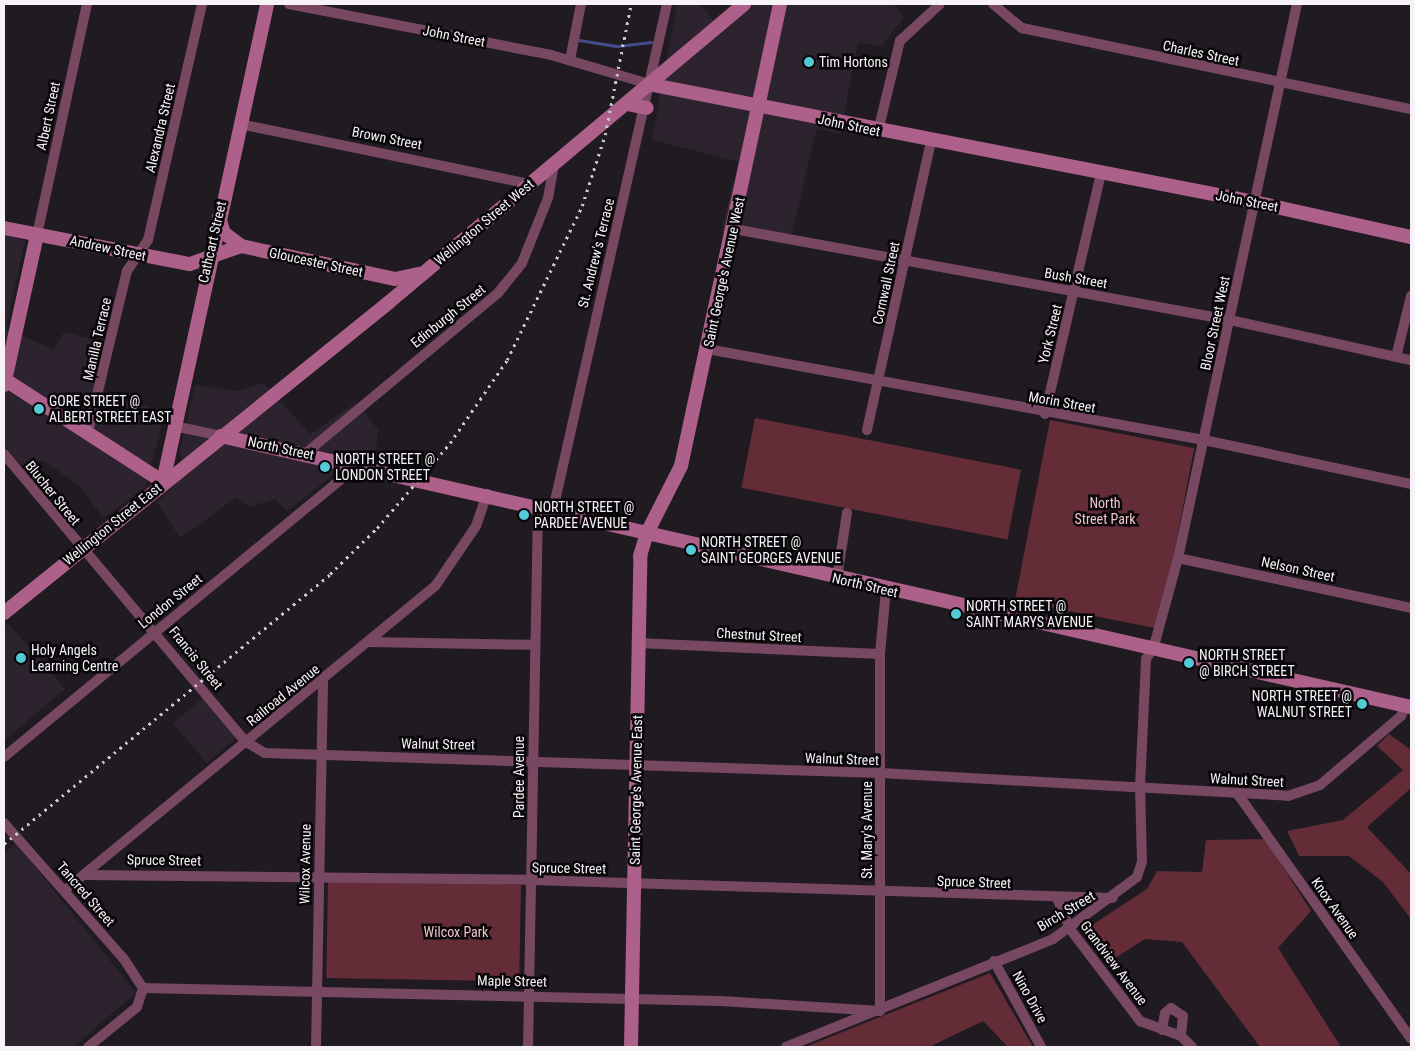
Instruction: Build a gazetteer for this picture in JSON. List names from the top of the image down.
{
  "streets": {
    "main road": [
      "John Street",
      "Wellington Street West",
      "Cathcart Street",
      "Andrew Street",
      "Gloucester Street",
      "Saint George's Avenue West",
      "North Street",
      "Wellington Street East",
      "Saint George's Avenue East"
    ],
    "street": [
      "Charles Street",
      "Albert Street",
      "Alexandra Street",
      "Brown Street",
      "St. Andrew's Terrace",
      "Bush Street",
      "Cornwall Street",
      "Edinburgh Street",
      "Bloor Street West",
      "York Street",
      "Manilla Terrace",
      "Morin Street",
      "Blucher Street",
      "Nelson Street",
      "London Street",
      "Chestnut Street",
      "Francis Street",
      "Railroad Avenue",
      "Walnut Street",
      "Pardee Avenue",
      "St. Mary's Avenue",
      "Spruce Street",
      "Wilcox Avenue",
      "Tancred Street",
      "Knox Avenue",
      "Birch Street",
      "Grandview Avenue",
      "Maple Street",
      "Nino Drive"
    ]
  },
  "crossings": [
    ["John Street", "Wellington Street West"],
    ["John Street", "St. Andrew's Terrace"],
    ["John Street", "Saint George's Avenue West"],
    ["John Street", "Cornwall Street"],
    ["John Street", "Bloor Street West"],
    ["John Street", "York Street"],
    ["Charles Street", "Bloor Street West"],
    ["Albert Street", "Andrew Street"],
    ["Alexandra Street", "Andrew Street"],
    ["Alexandra Street", "Manilla Terrace"],
    ["Brown Street", "Wellington Street West"],
    ["Brown Street", "Cathcart Street"],
    ["Wellington Street West", "St. Andrew's Terrace"],
    ["Wellington Street West", "Gloucester Street"],
    ["Wellington Street West", "Edinburgh Street"],
    ["Wellington Street West", "North Street"],
    ["Wellington Street West", "Wellington Street East"],
    ["Cathcart Street", "Gloucester Street"],
    ["Cathcart Street", "North Street"],
    ["Cathcart Street", "Wellington Street East"],
    ["Andrew Street", "Manilla Terrace"],
    ["St. Andrew's Terrace", "North Street"],
    ["Saint George's Avenue West", "Bush Street"],
    ["Saint George's Avenue West", "Morin Street"],
    ["Saint George's Avenue West", "North Street"],
    ["Saint George's Avenue West", "Saint George's Avenue East"],
    ["Bush Street", "Cornwall Street"],
    ["Bush Street", "Bloor Street West"],
    ["Bush Street", "York Street"],
    ["Cornwall Street", "Morin Street"],
    ["Edinburgh Street", "North Street"],
    ["Bloor Street West", "Morin Street"],
    ["Bloor Street West", "North Street"],
    ["Bloor Street West", "Nelson Street"],
    ["Bloor Street West", "Birch Street"],
    ["York Street", "Morin Street"],
    ["North Street", "Wellington Street East"],
    ["North Street", "London Street"],
    ["North Street", "Railroad Avenue"],
    ["North Street", "Walnut Street"],
    ["North Street", "Pardee Avenue"],
    ["North Street", "Saint George's Avenue East"],
    ["North Street", "St. Mary's Avenue"],
    ["North Street", "Birch Street"],
    ["Blucher Street", "Wellington Street East"],
    ["Blucher Street", "Francis Street"],
    ["Wellington Street East", "Francis Street"],
    ["London Street", "Francis Street"],
    ["Chestnut Street", "Saint George's Avenue East"],
    ["Chestnut Street", "St. Mary's Avenue"],
    ["Francis Street", "Railroad Avenue"],
    ["Francis Street", "Walnut Street"],
    ["Railroad Avenue", "Walnut Street"],
    ["Railroad Avenue", "Spruce Street"],
    ["Railroad Avenue", "Wilcox Avenue"],
    ["Railroad Avenue", "Tancred Street"],
    ["Walnut Street", "Pardee Avenue"],
    ["Walnut Street", "Saint George's Avenue East"],
    ["Walnut Street", "St. Mary's Avenue"],
    ["Walnut Street", "Wilcox Avenue"],
    ["Walnut Street", "Knox Avenue"],
    ["Walnut Street", "Birch Street"],
    ["Pardee Avenue", "Spruce Street"],
    ["Pardee Avenue", "Maple Street"],
    ["Saint George's Avenue East", "Spruce Street"],
    ["Saint George's Avenue East", "Maple Street"],
    ["St. Mary's Avenue", "Spruce Street"],
    ["St. Mary's Avenue", "Birch Street"],
    ["St. Mary's Avenue", "Maple Street"],
    ["Spruce Street", "Wilcox Avenue"],
    ["Spruce Street", "Birch Street"],
    ["Spruce Street", "Grandview Avenue"],
    ["Wilcox Avenue", "Maple Street"],
    ["Tancred Street", "Maple Street"],
    ["Birch Street", "Grandview Avenue"],
    ["Birch Street", "Maple Street"],
    ["Birch Street", "Nino Drive"]
  ],
  "parks": ["North Street Park", "Wilcox Park"],
  "places": [
    "Tim Hortons",
    "GORE STREET @ ALBERT STREET EAST",
    "NORTH STREET @ LONDON STREET",
    "NORTH STREET @ PARDEE AVENUE",
    "NORTH STREET @ SAINT GEORGES AVENUE",
    "NORTH STREET @ SAINT MARYS AVENUE",
    "Holy Angels Learning Centre",
    "NORTH STREET @ BIRCH STREET",
    "NORTH STREET @ WALNUT STREET"
  ]
}
